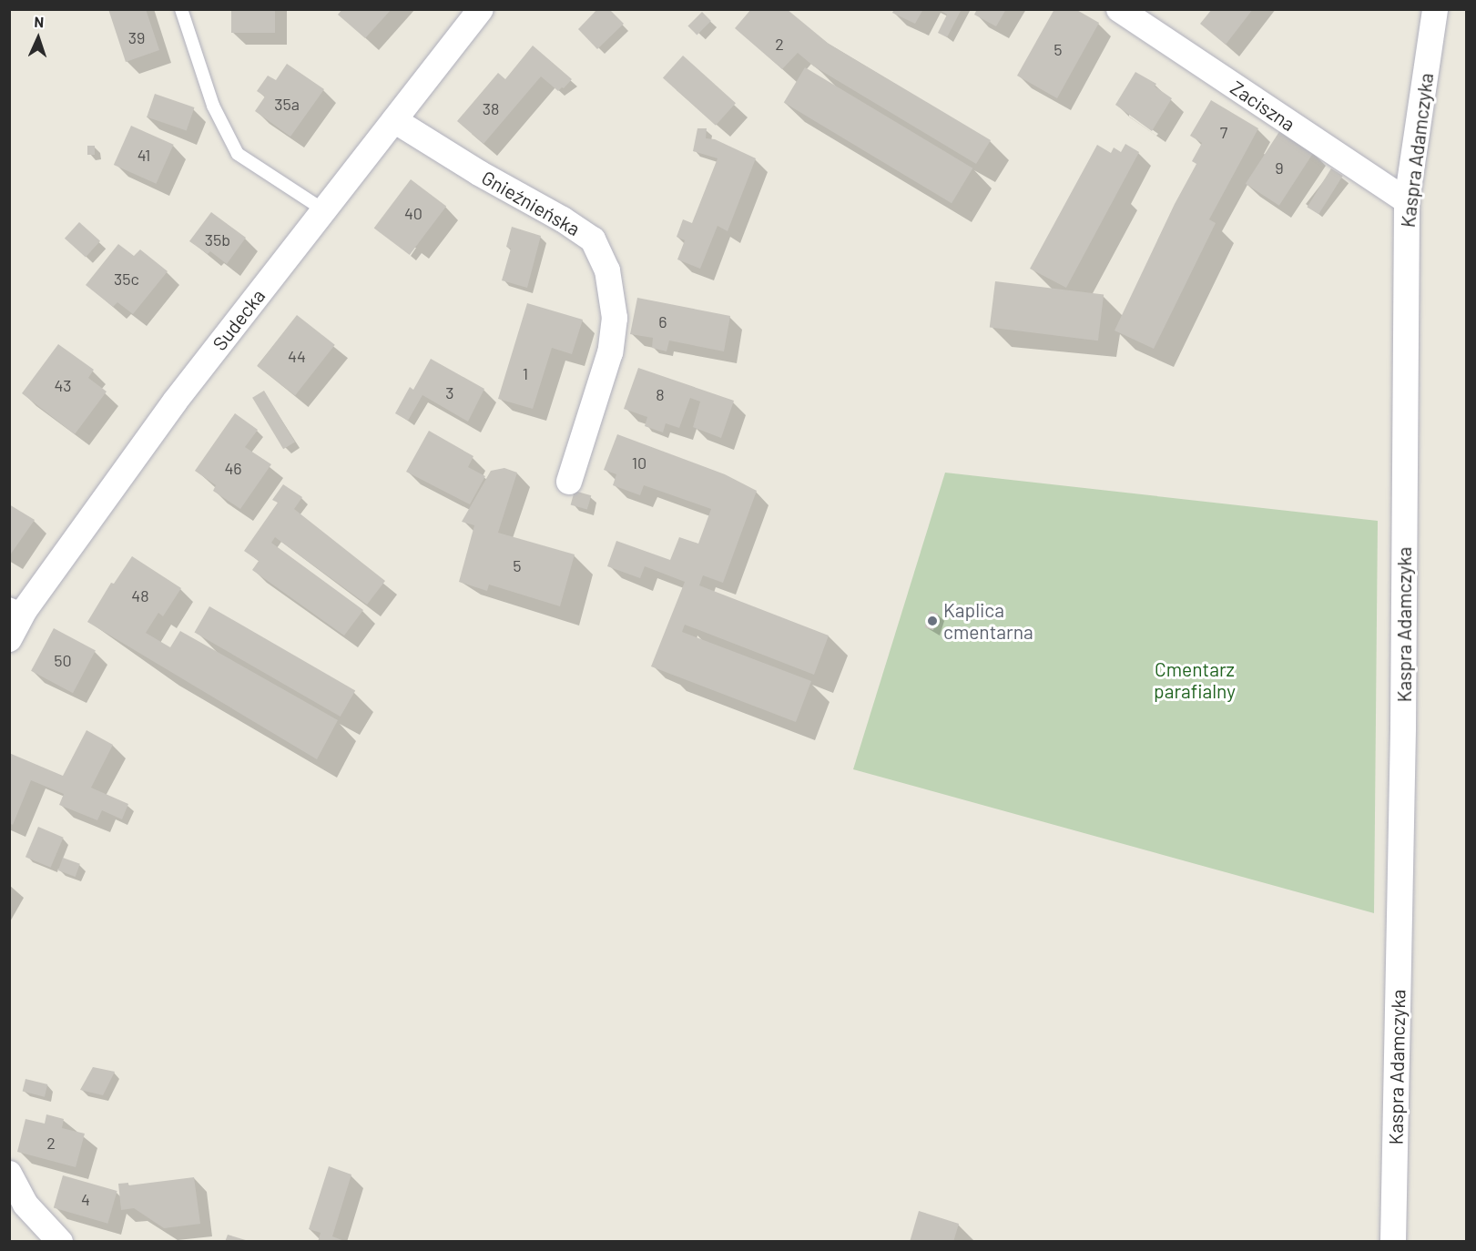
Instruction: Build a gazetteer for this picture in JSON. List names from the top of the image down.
{
  "streets": {
    "street": [
      "Zaciszna",
      "Kaspra Adamczyka",
      "Gnieźnieńska",
      "Sudecka"
    ]
  },
  "crossings": [
    ["Zaciszna", "Kaspra Adamczyka"],
    ["Gnieźnieńska", "Sudecka"]
  ],
  "parks": ["Cmentarz parafialny"],
  "places": ["Kaplica cmentarna"],
  "house_numbers": [
    "39",
    "2",
    "5",
    "35a",
    "38",
    "7",
    "41",
    "9",
    "40",
    "35b",
    "35c",
    "6",
    "44",
    "1",
    "43",
    "3",
    "8",
    "10",
    "46",
    "5",
    "48",
    "50",
    "2",
    "4"
  ],
  "north": "top"
}
